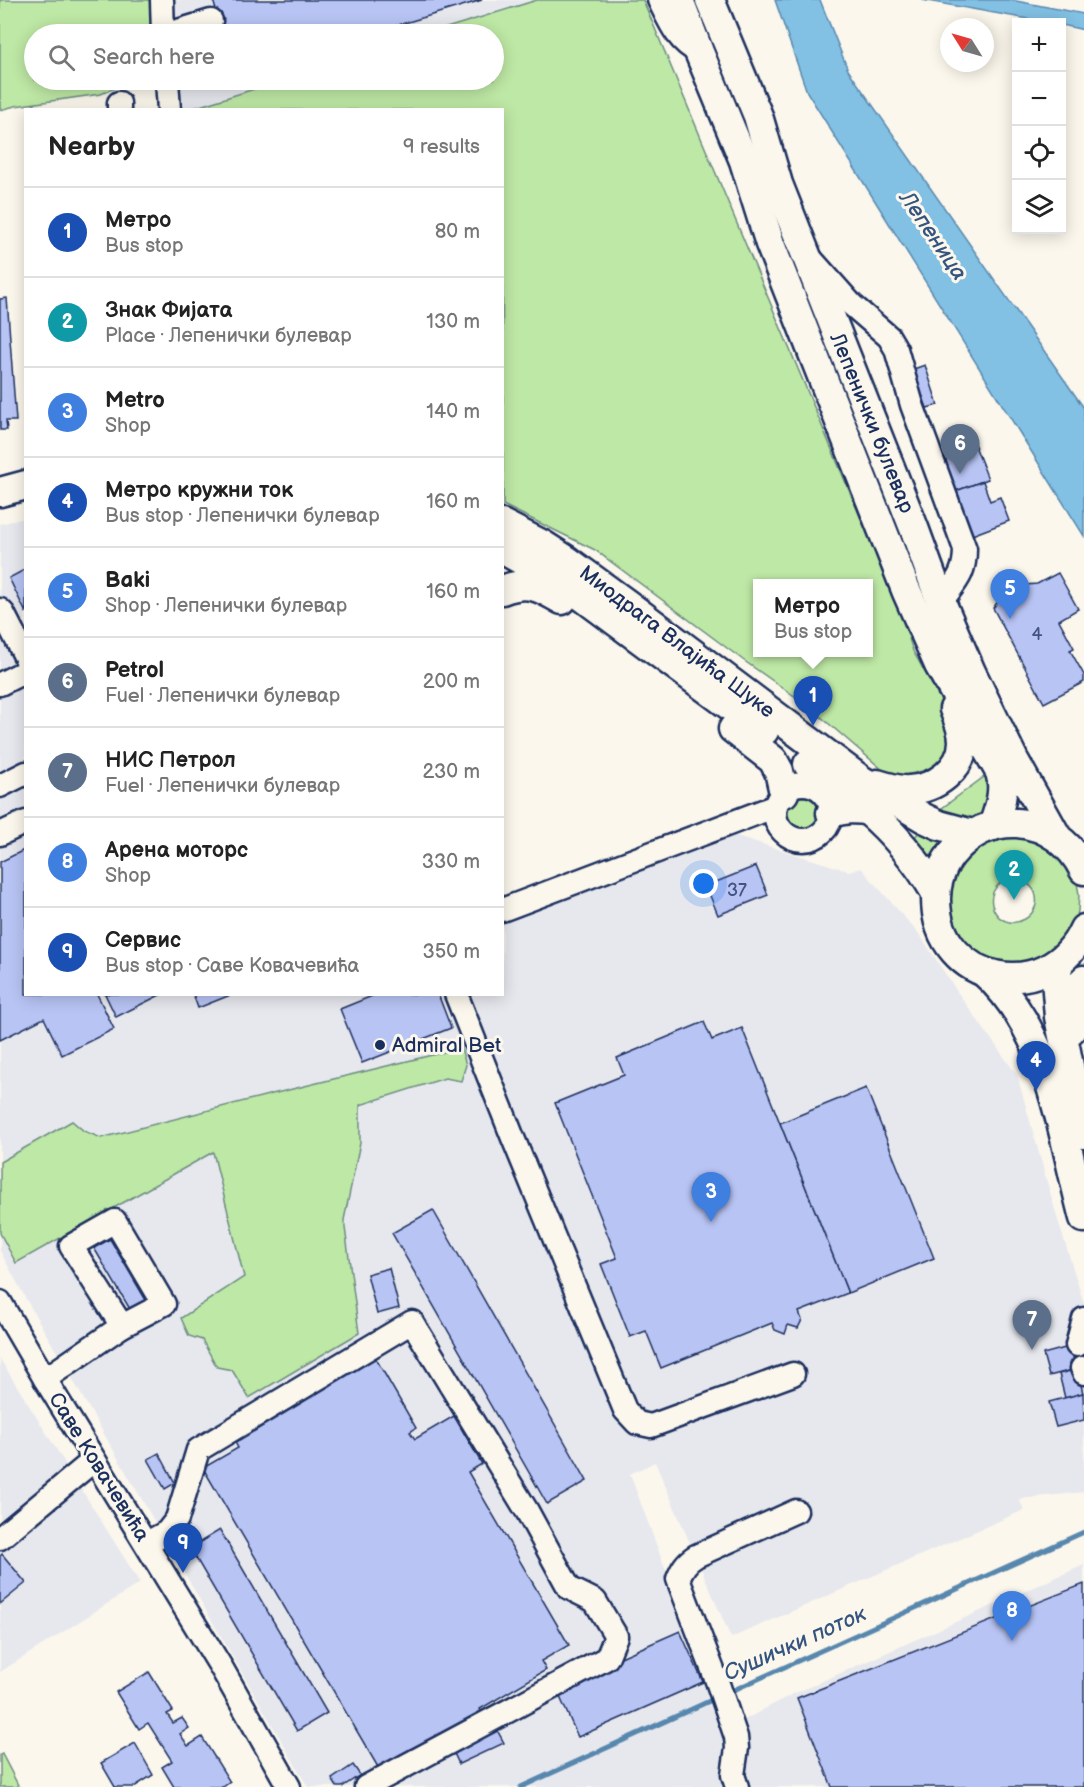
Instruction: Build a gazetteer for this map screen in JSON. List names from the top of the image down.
{
  "streets": {
    "main road": ["Лепенички булевар", "Миодрага Влајића Шуке"],
    "street": ["Саве Ковачевића"]
  },
  "crossings": [
    ["Лепенички булевар", "Миодрага Влајића Шуке"]
  ],
  "water": ["Лепеница", "Сушички поток"],
  "places": ["Admiral Bet"],
  "house_numbers": ["4", "37"],
  "north": "top left",
  "page": {
    "map_buttons": ["+", "−"],
    "search": "Search here",
    "heading": ["Nearby", "9 results"],
    "list": [
      {
        "mark": "1",
        "name": "Метро",
        "note": "Bus stop",
        "value": "80 m"
      },
      {
        "mark": "2",
        "name": "Знак Фијата",
        "note": "Place · Лепенички булевар",
        "value": "130 m"
      },
      {
        "mark": "3",
        "name": "Metro",
        "note": "Shop",
        "value": "140 m"
      },
      {
        "mark": "4",
        "name": "Метро кружни ток",
        "note": "Bus stop · Лепенички булевар",
        "value": "160 m"
      },
      {
        "mark": "5",
        "name": "Baki",
        "note": "Shop · Лепенички булевар",
        "value": "160 m"
      },
      {
        "mark": "6",
        "name": "Petrol",
        "note": "Fuel · Лепенички булевар",
        "value": "200 m"
      },
      {
        "mark": "7",
        "name": "НИС Петрол",
        "note": "Fuel · Лепенички булевар",
        "value": "230 m"
      },
      {
        "mark": "8",
        "name": "Арена моторс",
        "note": "Shop",
        "value": "330 m"
      },
      {
        "mark": "9",
        "name": "Сервис",
        "note": "Bus stop · Саве Ковачевића",
        "value": "350 m"
      }
    ],
    "pins": [
      "6",
      "5",
      "1",
      "2",
      "4",
      "3",
      "7",
      "9",
      "8"
    ],
    "popup": ["Метро", "Bus stop"]
  }
}
